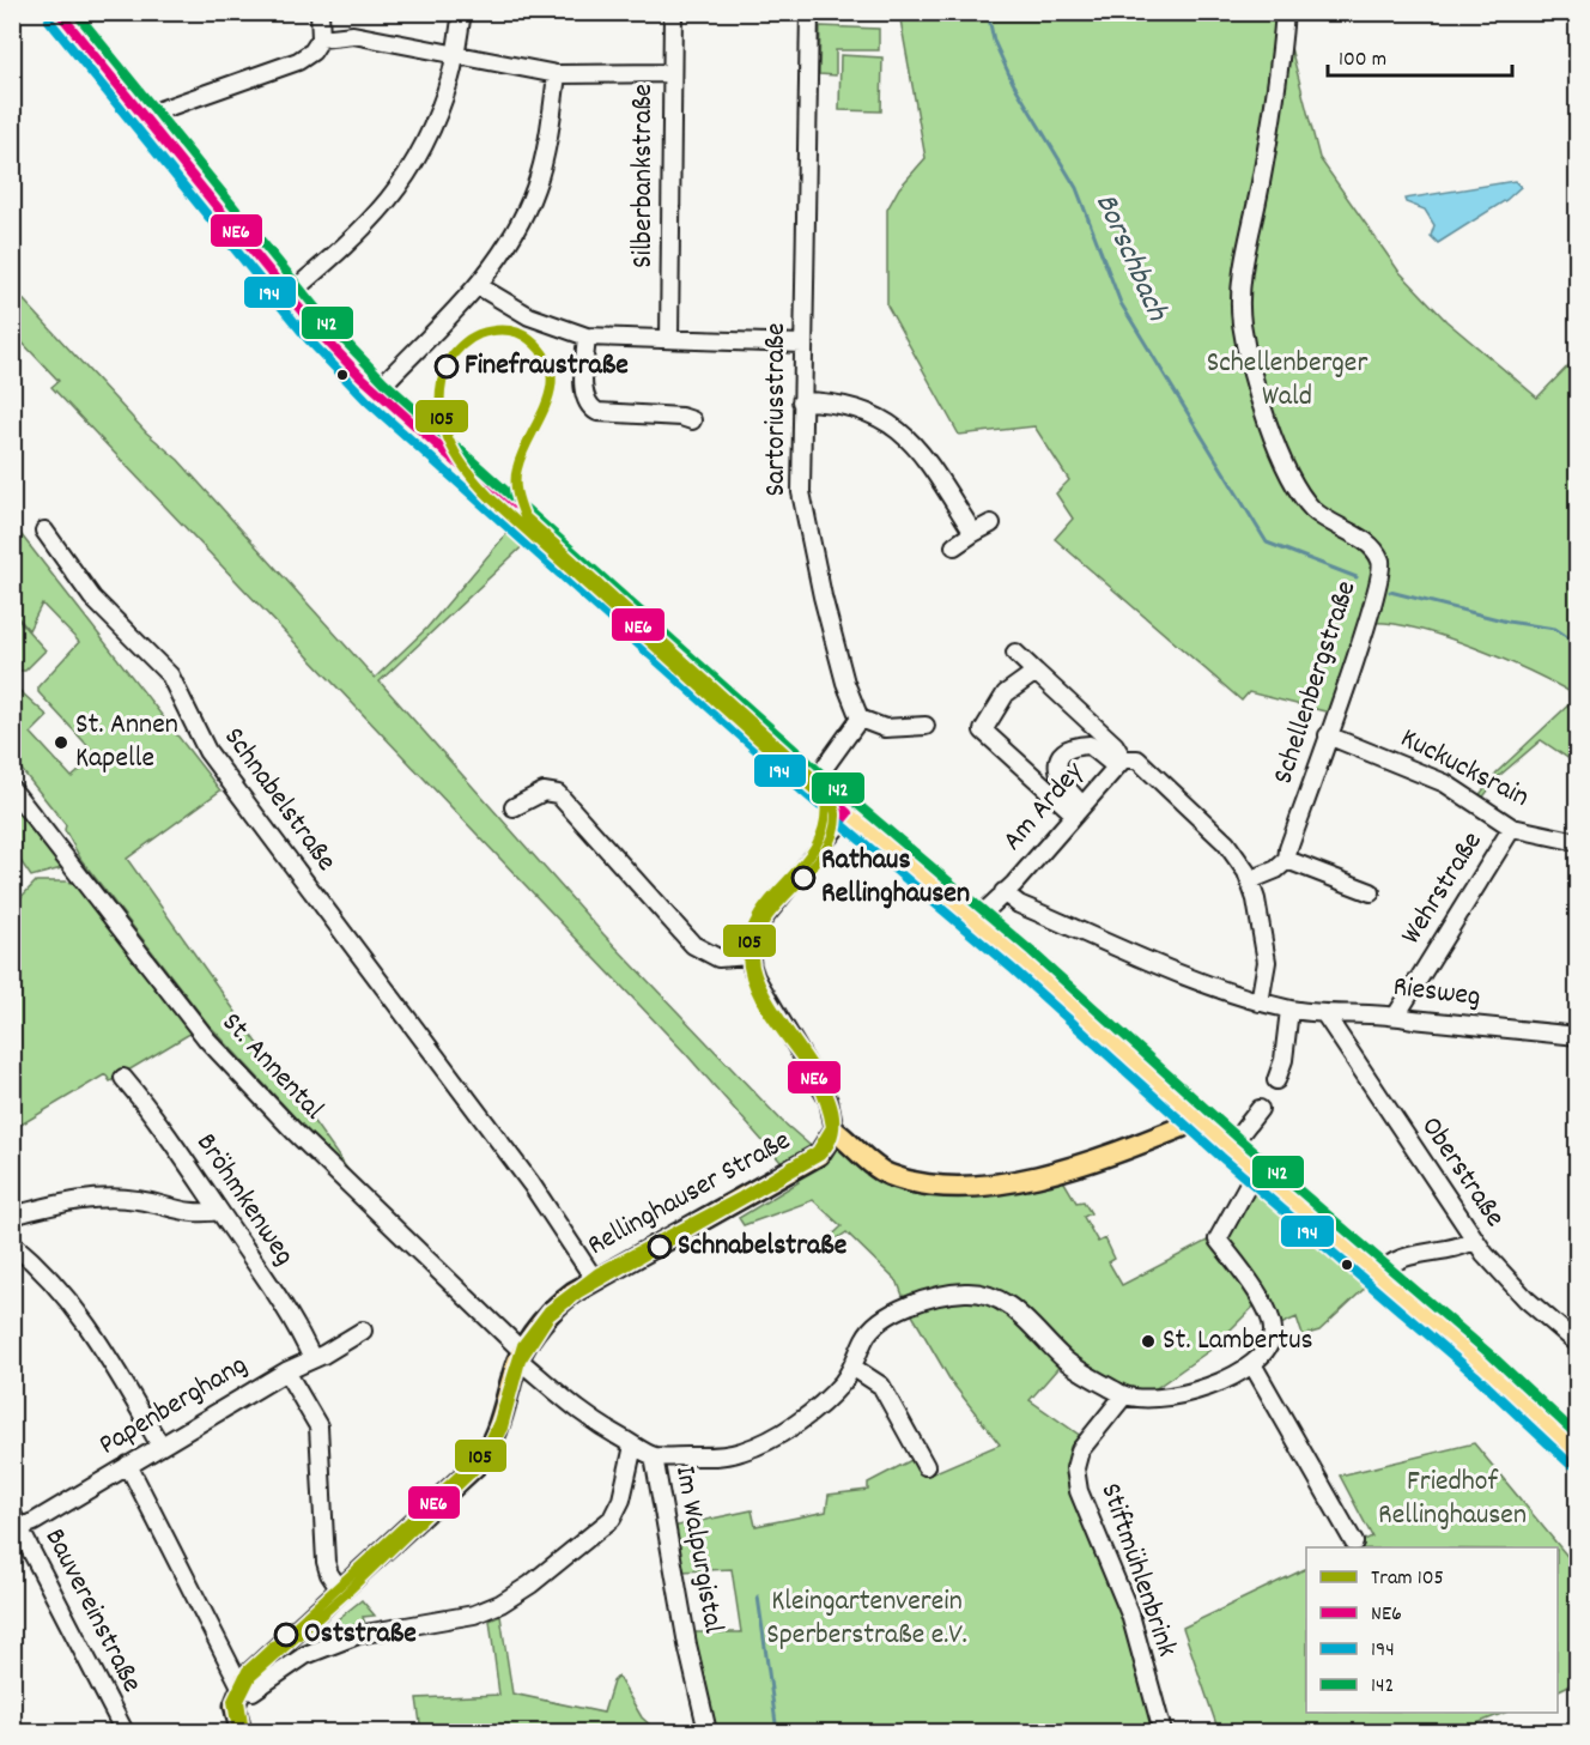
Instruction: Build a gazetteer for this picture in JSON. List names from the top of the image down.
{
  "streets": {
    "main road": ["Rellinghauser Straße"],
    "street": [
      "Silberbankstraße",
      "Sartoriusstraße",
      "Schellenbergstraße",
      "Kuckucksrain",
      "Schnabelstraße",
      "Am Ardey",
      "Wehrstraße",
      "Riesweg",
      "St. Annental",
      "Oberstraße",
      "Bröhmkenweg",
      "Papenberghang",
      "Im Walpurgistal",
      "Stiftmühlenbrink",
      "Bauvereinstraße"
    ]
  },
  "crossings": [
    ["Schellenbergstraße", "Kuckucksrain"],
    ["Kuckucksrain", "Wehrstraße"],
    ["Schnabelstraße", "Rellinghauser Straße"],
    ["Wehrstraße", "Riesweg"],
    ["Riesweg", "Oberstraße"],
    ["St. Annental", "Rellinghauser Straße"],
    ["St. Annental", "Im Walpurgistal"],
    ["Rellinghauser Straße", "Im Walpurgistal"],
    ["Bröhmkenweg", "Papenberghang"],
    ["Papenberghang", "Bauvereinstraße"]
  ],
  "water": ["Borschbach"],
  "parks": ["Schellenberger Wald", "Friedhof Rellinghausen", "Kleingartenverein Sperberstraße e.V."],
  "places": [
    "Finefraustraße",
    "St. Annen Kapelle",
    "Rathaus Rellinghausen",
    "Schnabelstraße",
    "St. Lambertus",
    "Oststraße"
  ],
  "lines": [
    "transit line NE6",
    "transit line 142",
    "transit line 194",
    "tram line 105"
  ],
  "legend": [
    "Tram 105",
    "NE6",
    "194",
    "142"
  ],
  "scale_bar": "100 m"
}
